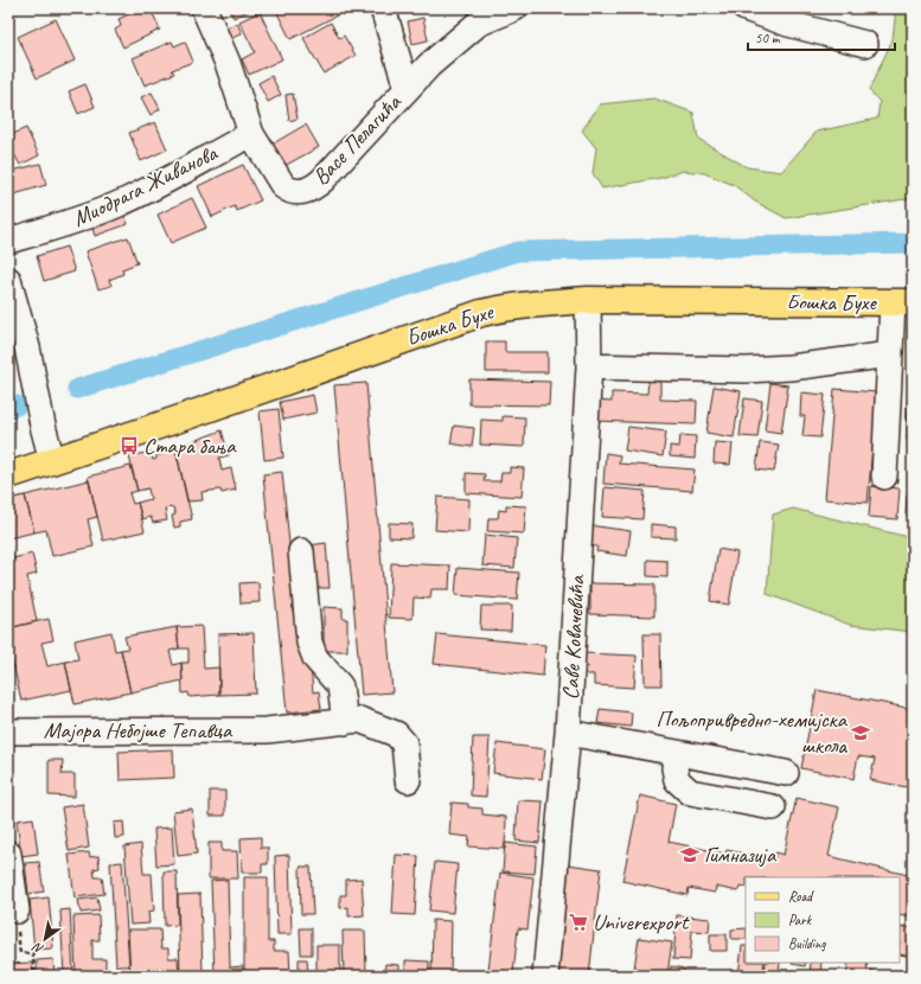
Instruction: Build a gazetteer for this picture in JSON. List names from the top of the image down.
{
  "streets": {
    "main road": ["Бошка Бухе"],
    "street": [
      "Васе Пелагића",
      "Миодрага Живанова",
      "Саве Ковачевића",
      "Мајора Небојше Тепавца"
    ]
  },
  "crossings": [
    ["Васе Пелагића", "Миодрага Живанова"],
    ["Бошка Бухе", "Саве Ковачевића"]
  ],
  "places": {
    "bus stop": ["Стара бања"],
    "school or university": ["Пољопривредно-хемијска школа", "Гимназија"],
    "supermarket": ["Univerexport"]
  },
  "legend": ["Road", "Park", "Building"],
  "scale_bar": "50 m",
  "north": "bottom left"
}
